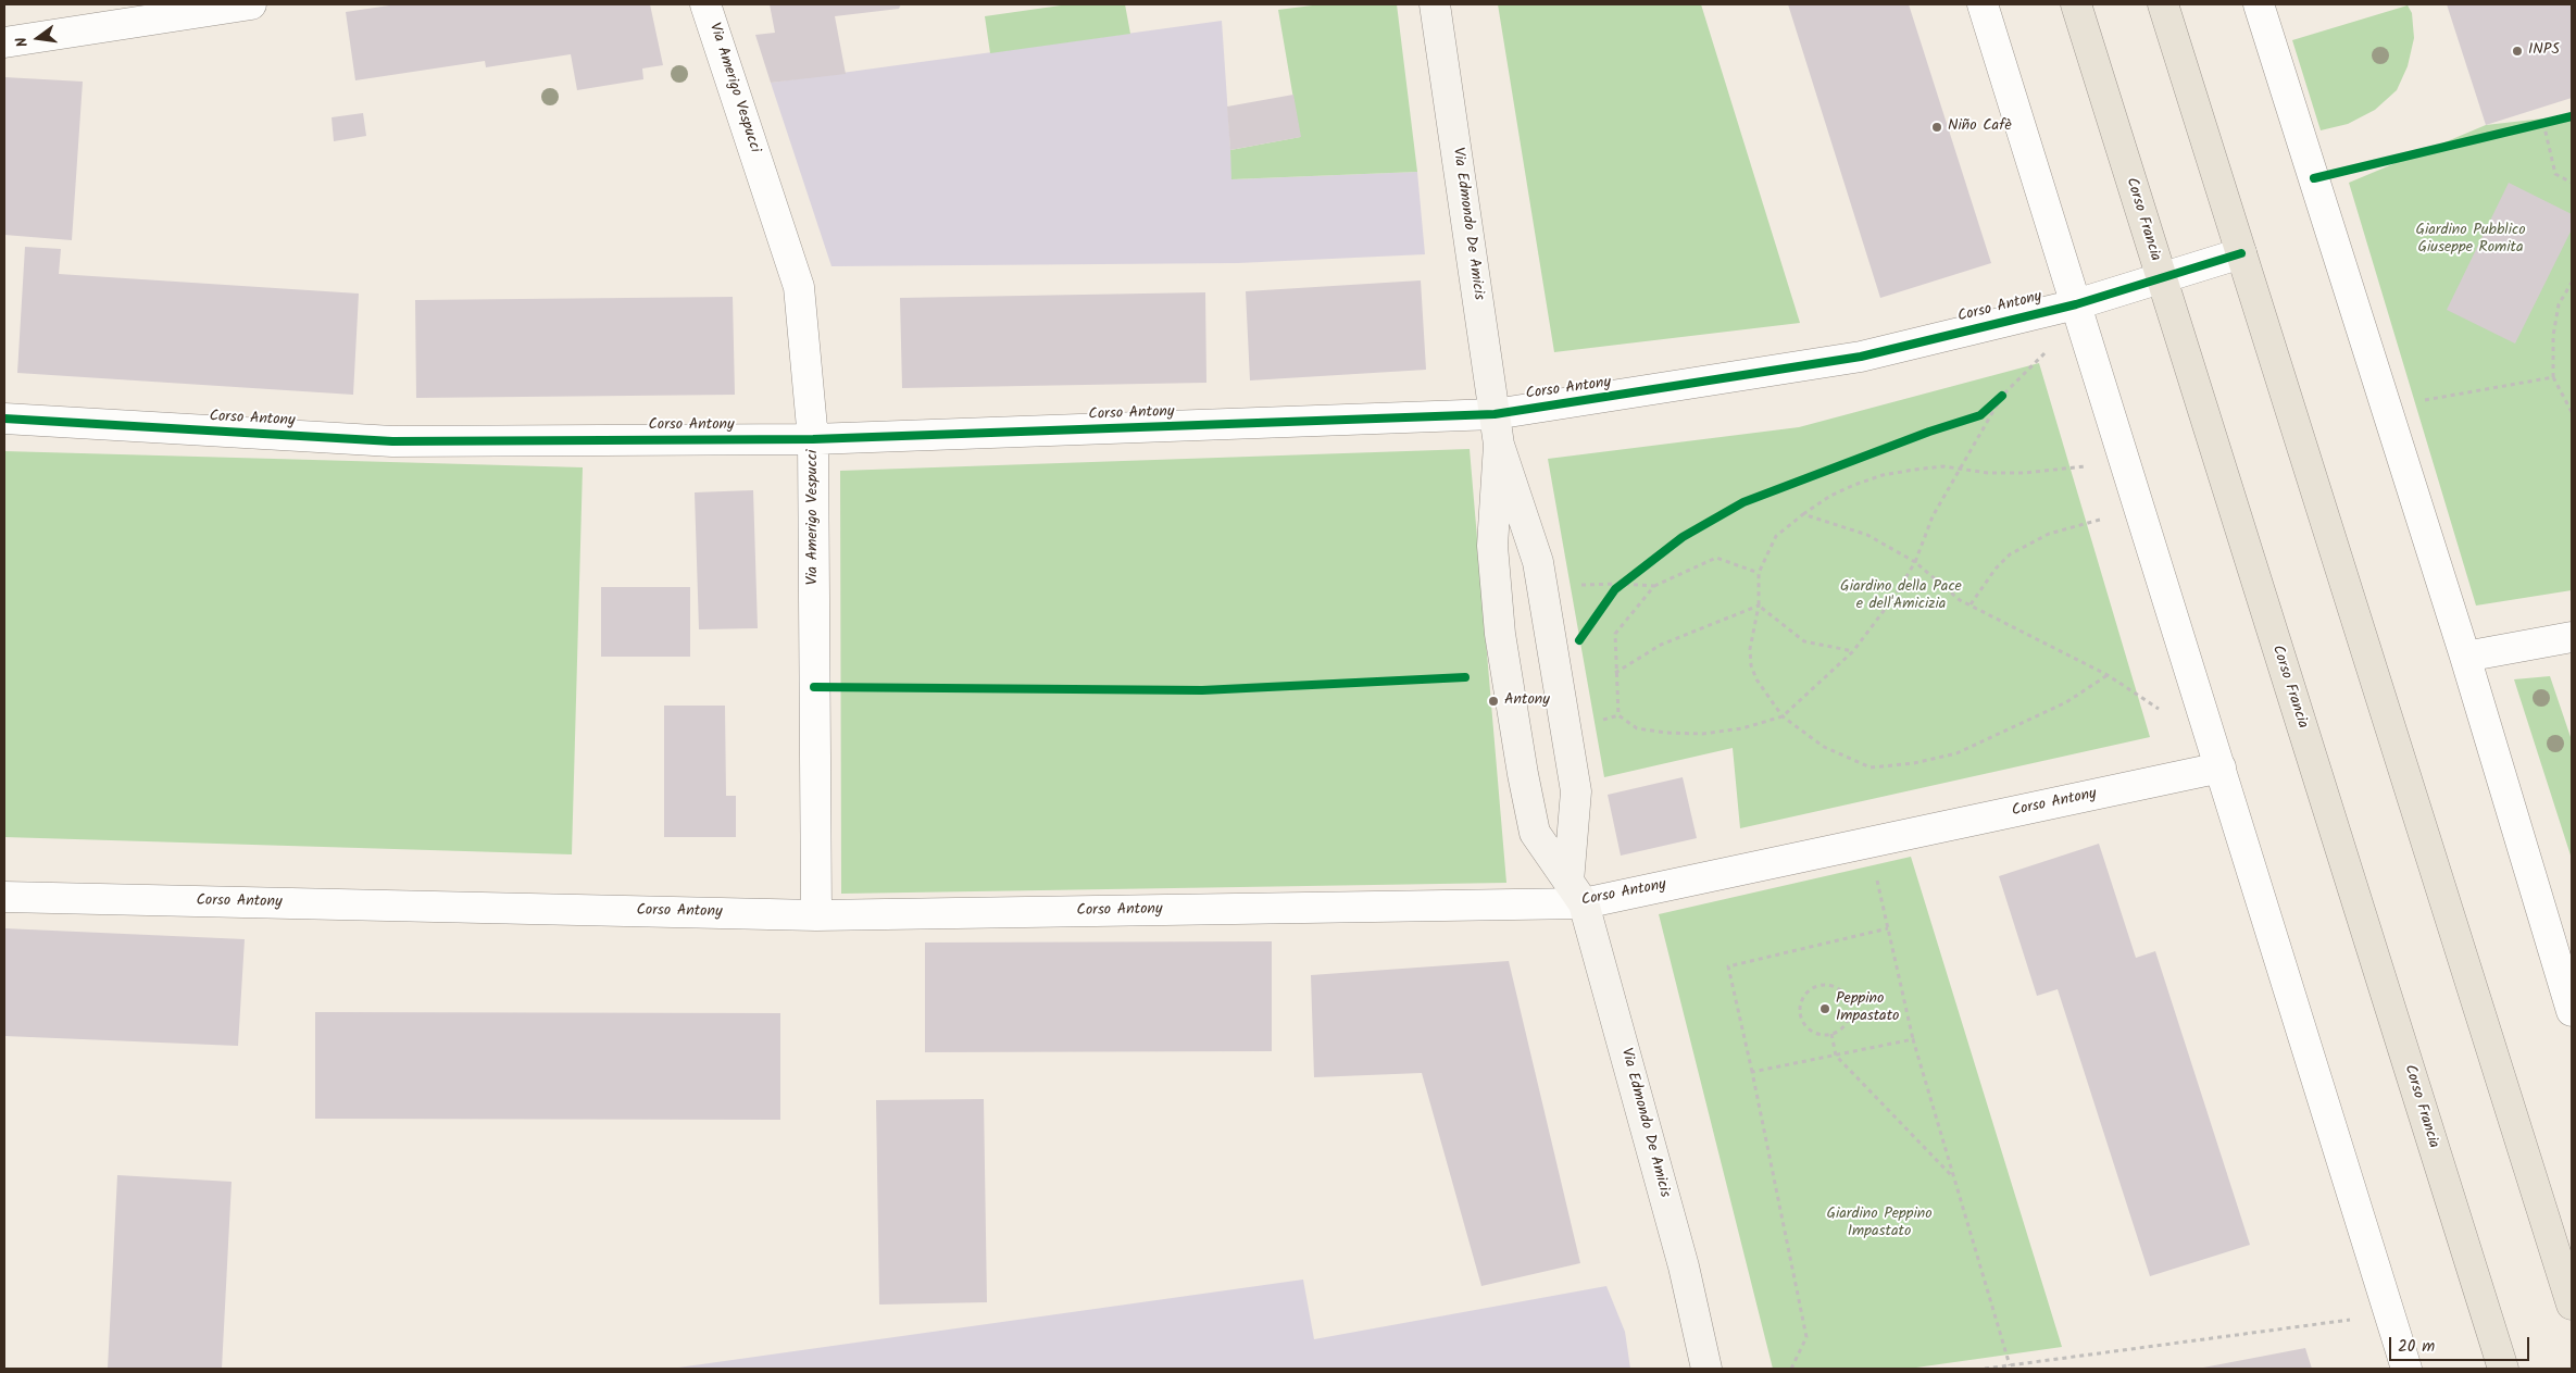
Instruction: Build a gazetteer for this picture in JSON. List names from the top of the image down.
{
  "streets": {
    "main road": ["Corso Francia"],
    "street": ["Via Amerigo Vespucci", "Via Edmondo De Amicis", "Corso Antony"]
  },
  "crossings": [
    ["Via Amerigo Vespucci", "Corso Antony"],
    ["Corso Francia", "Corso Antony"],
    ["Via Edmondo De Amicis", "Corso Antony"]
  ],
  "parks": ["Giardino Pubblico Giuseppe Romita", "Giardino della Pace e dell'Amicizia", "Giardino Peppino Impastato"],
  "places": [
    "INPS",
    "Niño Cafè",
    "Antony",
    "Peppino Impastato"
  ],
  "scale_bar": "20 m",
  "north": "left"
}
